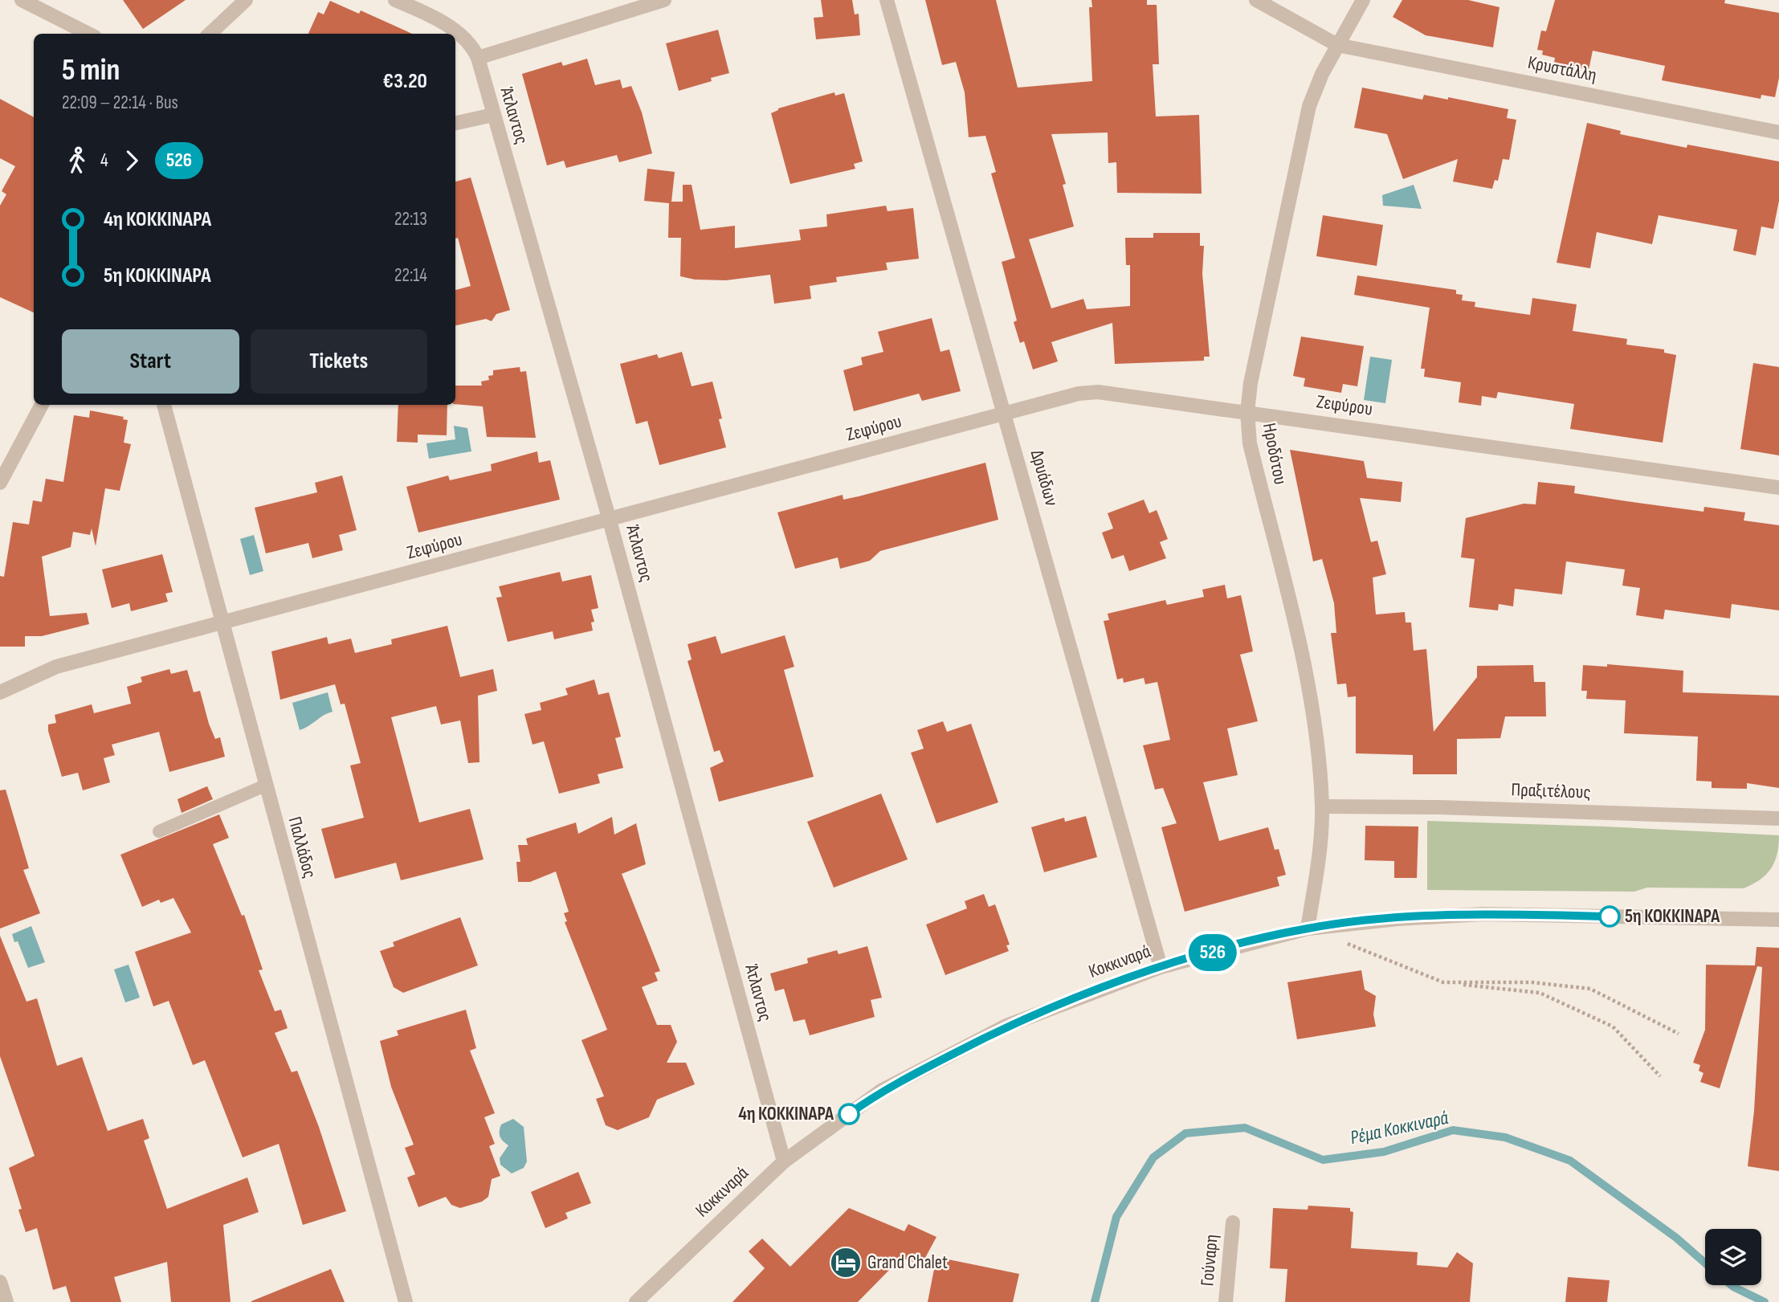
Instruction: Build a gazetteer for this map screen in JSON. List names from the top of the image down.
{
  "streets": {
    "street": [
      "Κρυστάλλη",
      "Άτλαντος",
      "Ζεφύρου",
      "Ηροδότου",
      "Δρυάδων",
      "Πραξιτέλους",
      "Παλλάδος",
      "Κοκκιναρά",
      "Γούναρη"
    ]
  },
  "crossings": [
    ["Κρυστάλλη", "Ηροδότου"],
    ["Άτλαντος", "Ζεφύρου"],
    ["Άτλαντος", "Κοκκιναρά"],
    ["Ζεφύρου", "Ηροδότου"],
    ["Ζεφύρου", "Δρυάδων"],
    ["Ζεφύρου", "Παλλάδος"],
    ["Ηροδότου", "Πραξιτέλους"],
    ["Ηροδότου", "Κοκκιναρά"],
    ["Δρυάδων", "Κοκκιναρά"]
  ],
  "water": ["Ρέμα Κοκκιναρά"],
  "places": {
    "other": ["5η ΚΟΚΚΙΝΑΡΑ", "4η ΚΟΚΚΙΝΑΡΑ"],
    "hotel": ["Grand Chalet"]
  },
  "lines": ["bus line 526"],
  "page": {
    "on_map": "526",
    "heading": ["5 min", "22:09 – 22:14 · Bus", "€3.20"],
    "legs": ["4", "526"],
    "list": [
      {
        "name": "4η ΚΟΚΚΙΝΑΡΑ",
        "value": "22:13"
      },
      {
        "name": "5η ΚΟΚΚΙΝΑΡΑ",
        "value": "22:14"
      }
    ],
    "buttons": ["Start", "Tickets"]
  }
}
